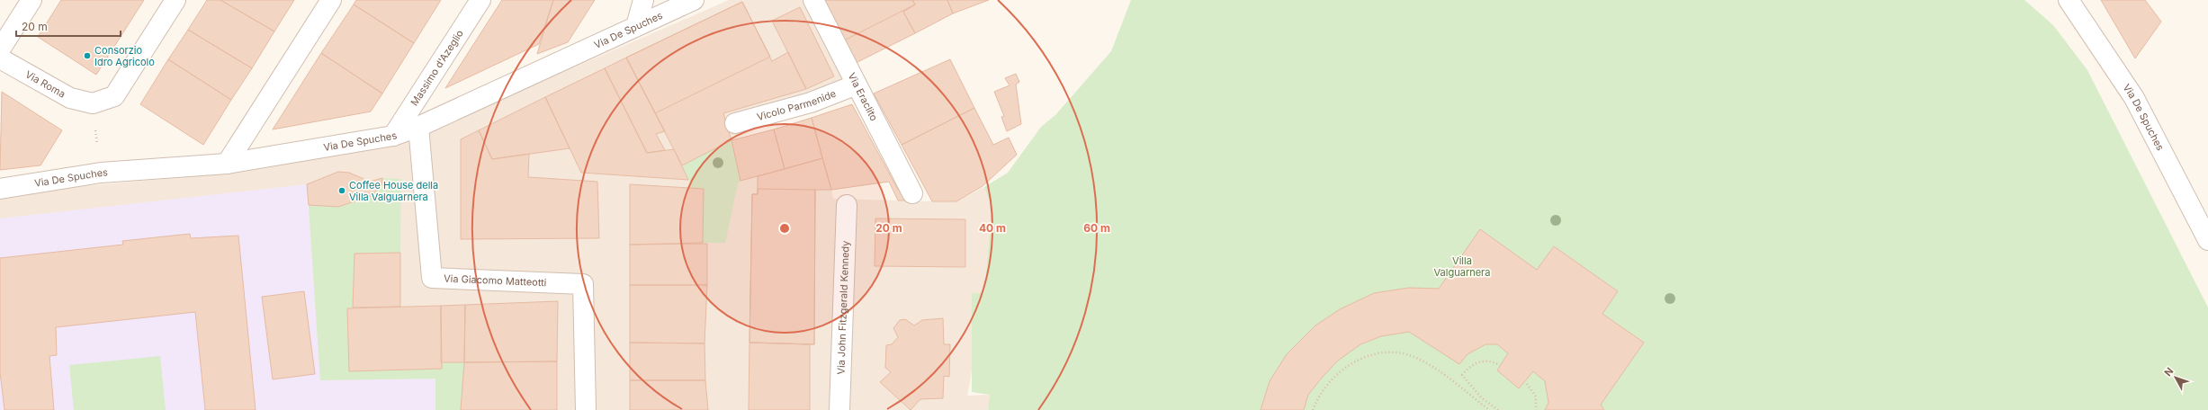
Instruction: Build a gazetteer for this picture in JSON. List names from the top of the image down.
{
  "streets": {
    "street": [
      "Via De Spuches",
      "Massimo d'Azeglio",
      "Via Roma",
      "Via Eraclito",
      "Vicolo Parmenide",
      "Via Giacomo Matteotti",
      "Via John Fitzgerald Kennedy"
    ]
  },
  "crossings": [
    ["Via De Spuches", "Massimo d'Azeglio"],
    ["Via De Spuches", "Via Giacomo Matteotti"],
    ["Via Eraclito", "Vicolo Parmenide"]
  ],
  "parks": ["Villa Valguarnera"],
  "places": ["Consorzio Idro Agricolo", "Coffee House della Villa Valguarnera"],
  "scale_bar": "20 m",
  "north": "top left",
  "rings": ["20 m", "40 m", "60 m"]
}
